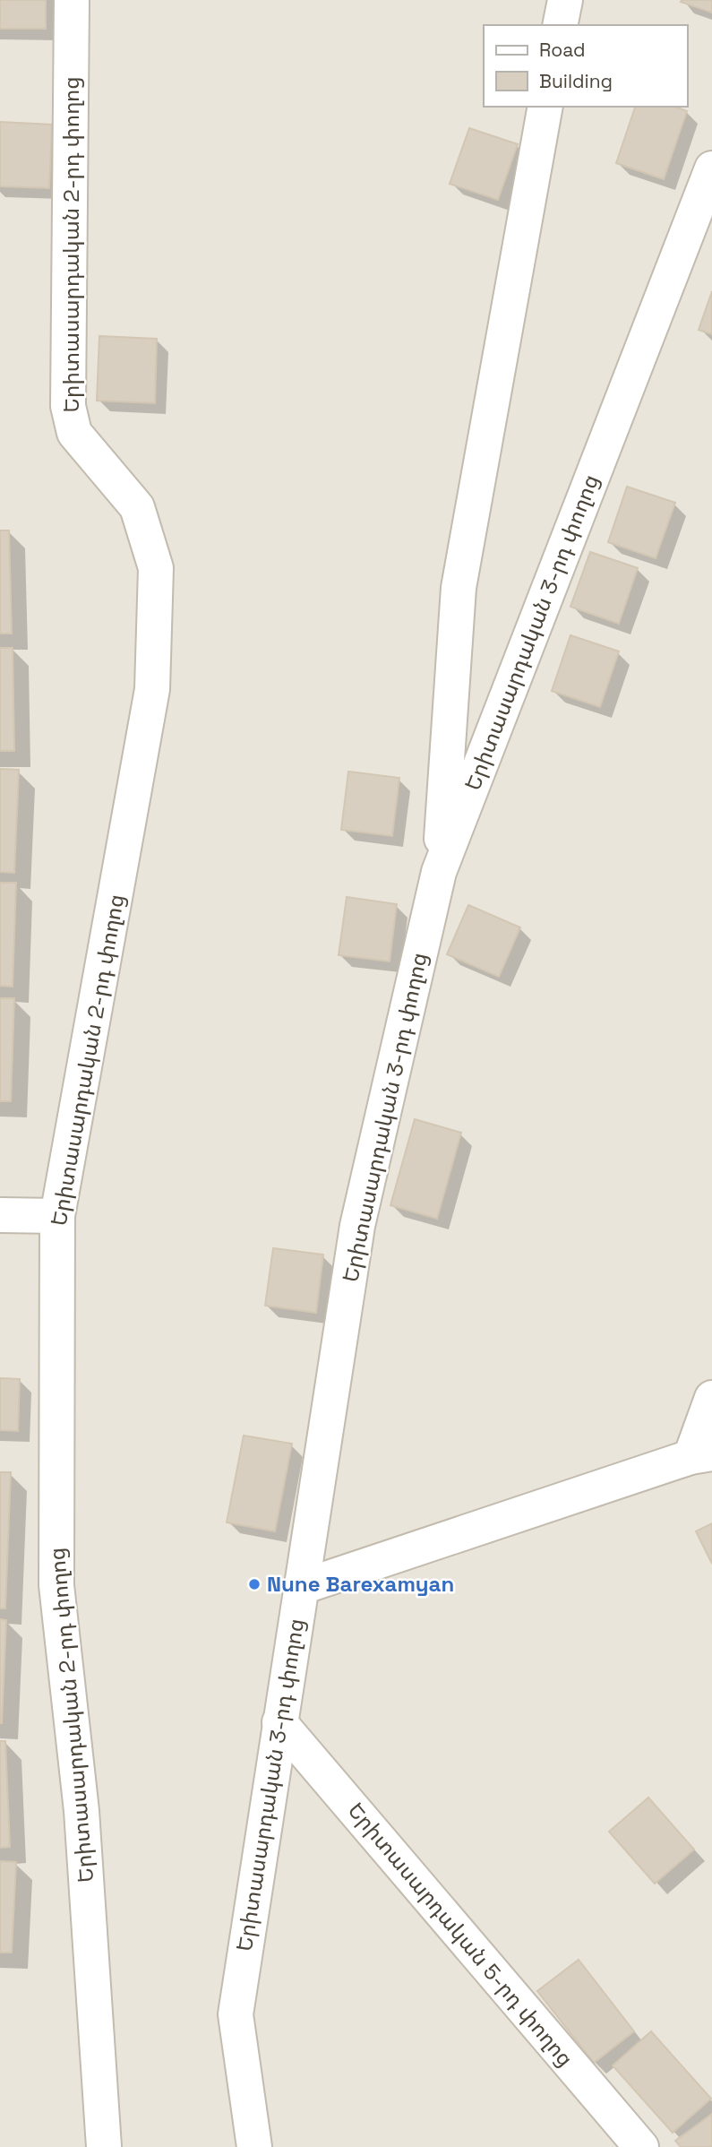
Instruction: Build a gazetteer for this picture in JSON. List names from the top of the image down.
{
  "streets": {
    "street": ["Երիտասարդական 2-րդ փողոց", "Երիտասարդական 3-րդ փողոց", "Երիտասարդական 5-րդ փողոց"]
  },
  "crossings": [
    ["Երիտասարդական 3-րդ փողոց", "Երիտասարդական 5-րդ փողոց"]
  ],
  "places": ["Nune Barexamyan"],
  "legend": ["Road", "Building"]
}
